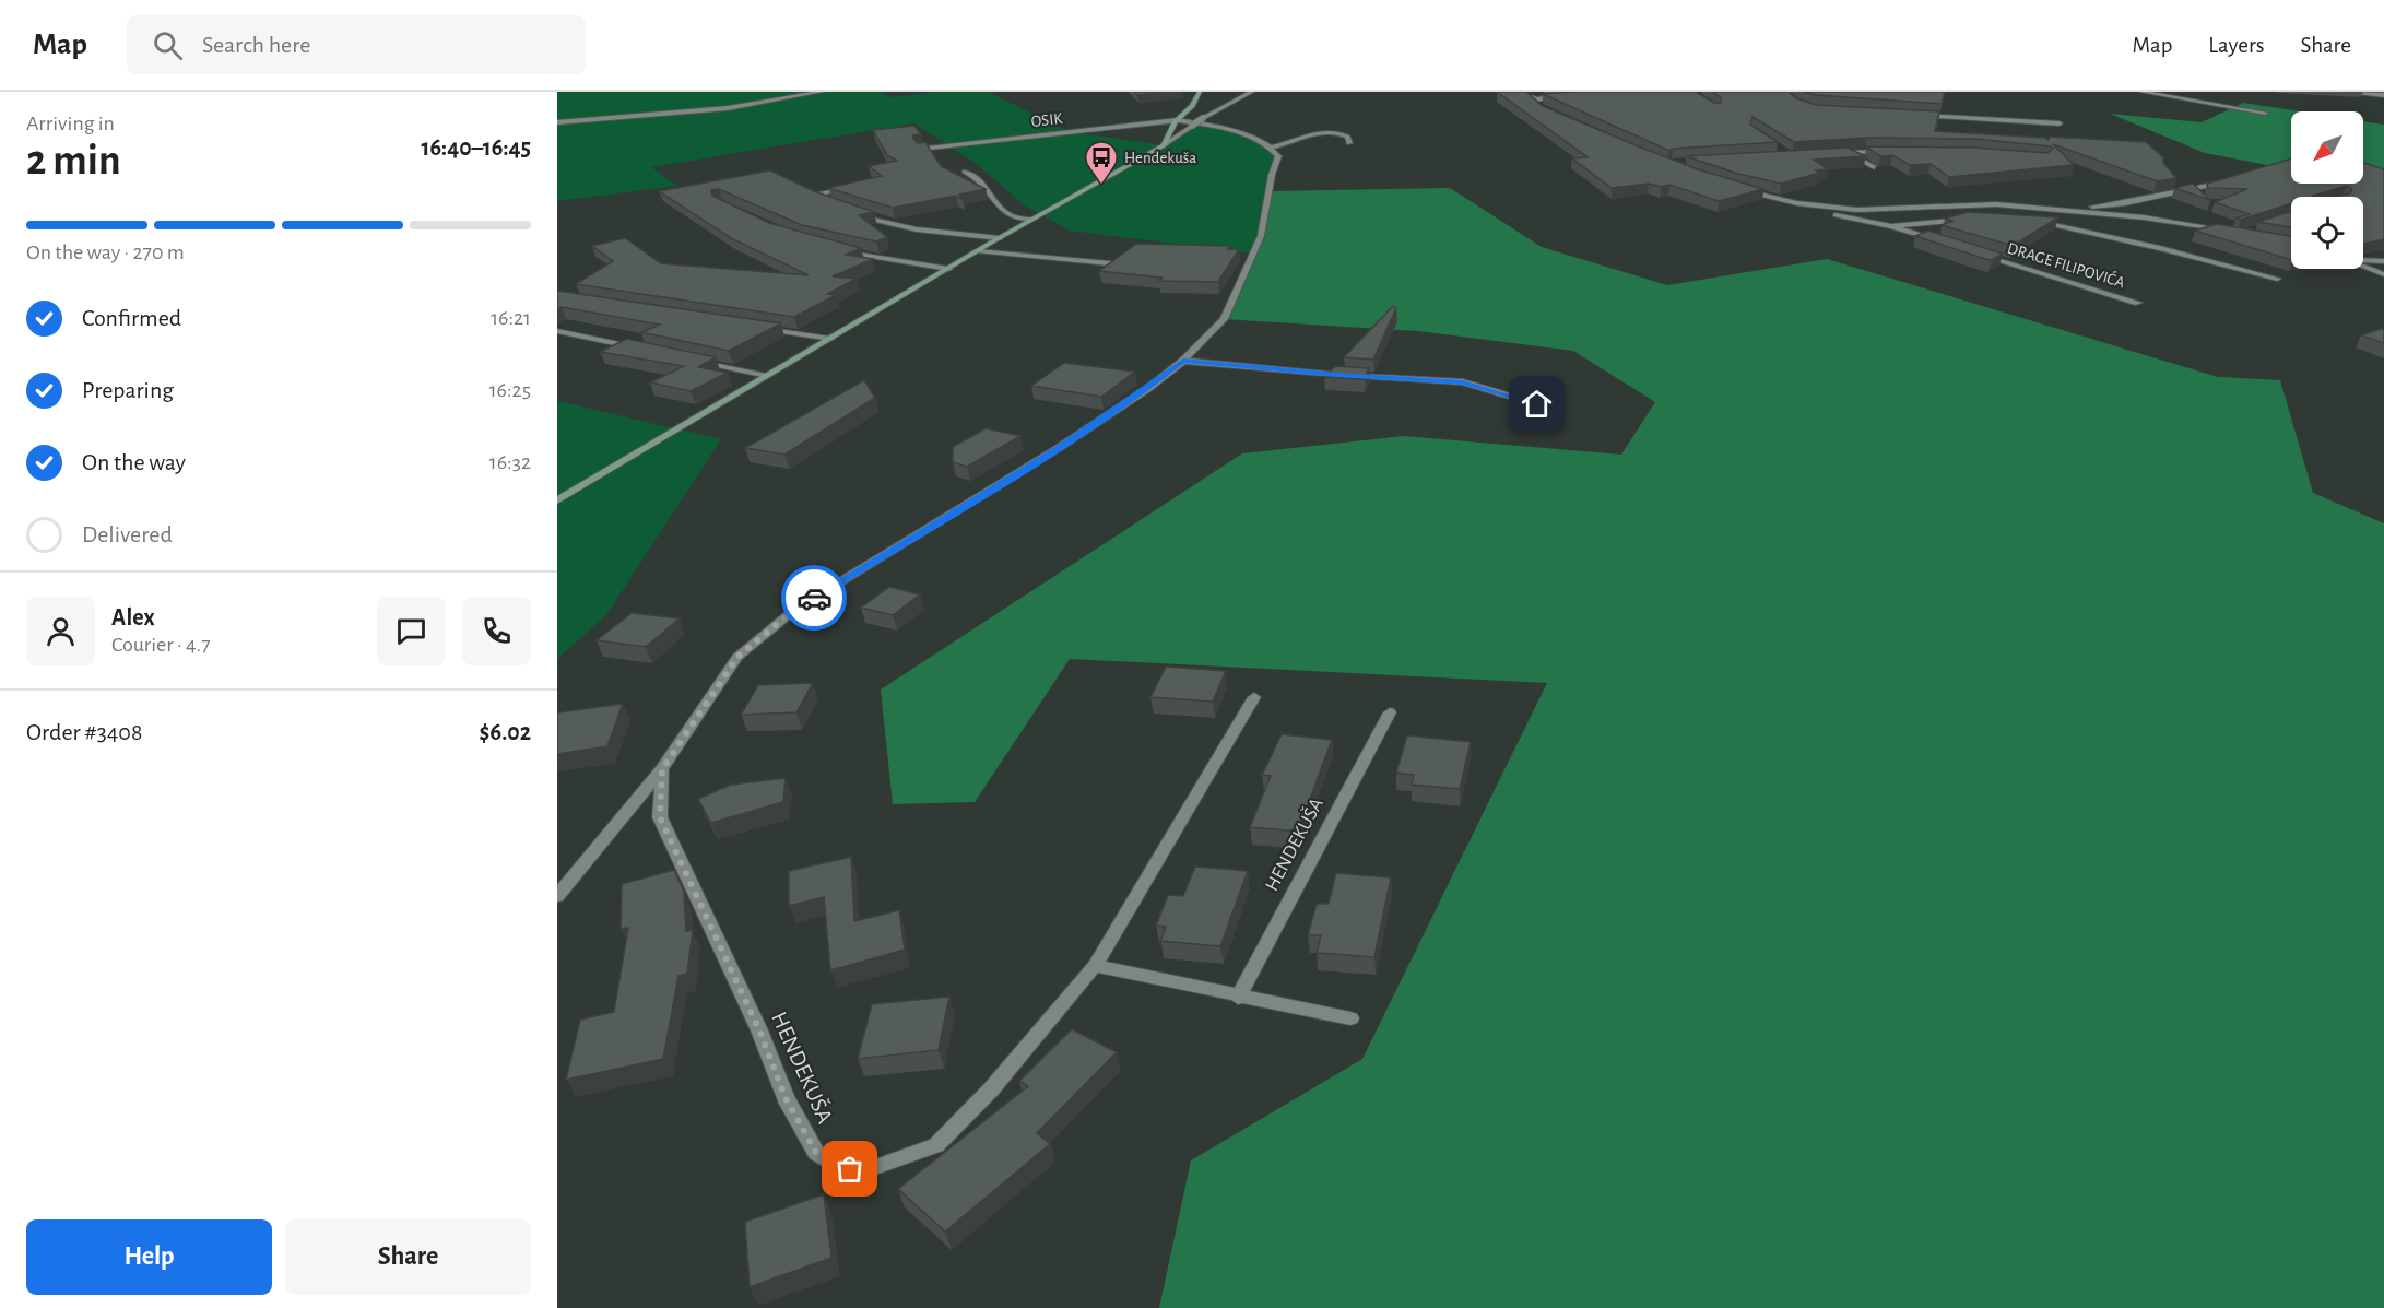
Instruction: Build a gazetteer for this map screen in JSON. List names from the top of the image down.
{
  "streets": {
    "street": ["OSIK", "DRAGE FILIPOVIĆA", "HENDEKUŠA"]
  },
  "places": {
    "bus stop": ["Hendekuša"]
  },
  "north": "bottom left",
  "page": {
    "header": "Map",
    "search": "Search here",
    "nav": ["Map", "Layers", "Share"],
    "heading": ["2 min", "Arriving in", "16:40–16:45"],
    "panel": [
      "Alex",
      "Courier · 4.7",
      "Order #3408",
      "$6.02"
    ],
    "bar": "On the way · 270 m",
    "list": [
      ["Confirmed", "16:21"],
      ["Preparing", "16:25"],
      ["On the way", "16:32"],
      "Delivered"
    ],
    "buttons": ["Help", "Share"]
  }
}
